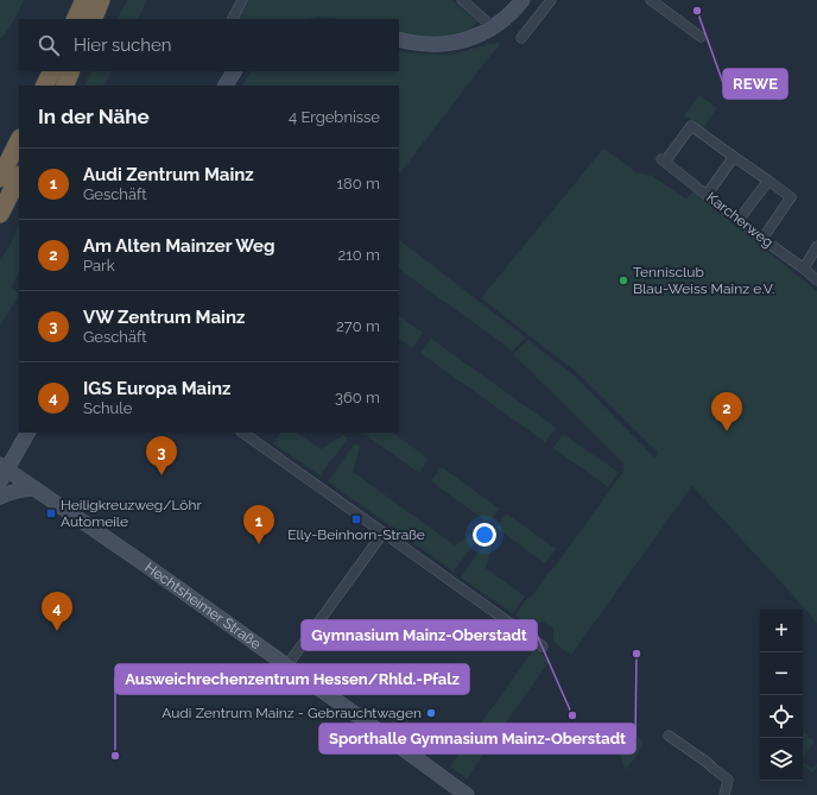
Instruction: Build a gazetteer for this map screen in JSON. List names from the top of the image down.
{
  "streets": {
    "street": ["Karcherweg", "Hechtsheimer Straße"]
  },
  "places": {
    "other": [
      "REWE",
      "Tennisclub Blau-Weiss Mainz e.V.",
      "Sporthalle Gymnasium Mainz-Oberstadt",
      "Audi Zentrum Mainz - Gebrauchtwagen",
      "Gymnasium Mainz-Oberstadt",
      "Ausweichrechenzentrum Hessen/Rhld.-Pfalz"
    ],
    "transit": ["Heiligkreuzweg/Löhr Automeile", "Elly-Beinhorn-Straße"]
  },
  "page": {
    "search": "Hier suchen",
    "heading": ["In der Nähe", "4 Ergebnisse"],
    "list": [
      {
        "mark": "1",
        "name": "Audi Zentrum Mainz",
        "note": "Geschäft",
        "value": "180 m"
      },
      {
        "mark": "2",
        "name": "Am Alten Mainzer Weg",
        "note": "Park",
        "value": "210 m"
      },
      {
        "mark": "3",
        "name": "VW Zentrum Mainz",
        "note": "Geschäft",
        "value": "270 m"
      },
      {
        "mark": "4",
        "name": "IGS Europa Mainz",
        "note": "Schule",
        "value": "360 m"
      }
    ],
    "pins": [
      "2",
      "3",
      "1",
      "4"
    ],
    "map_buttons": ["+", "−"]
  }
}
